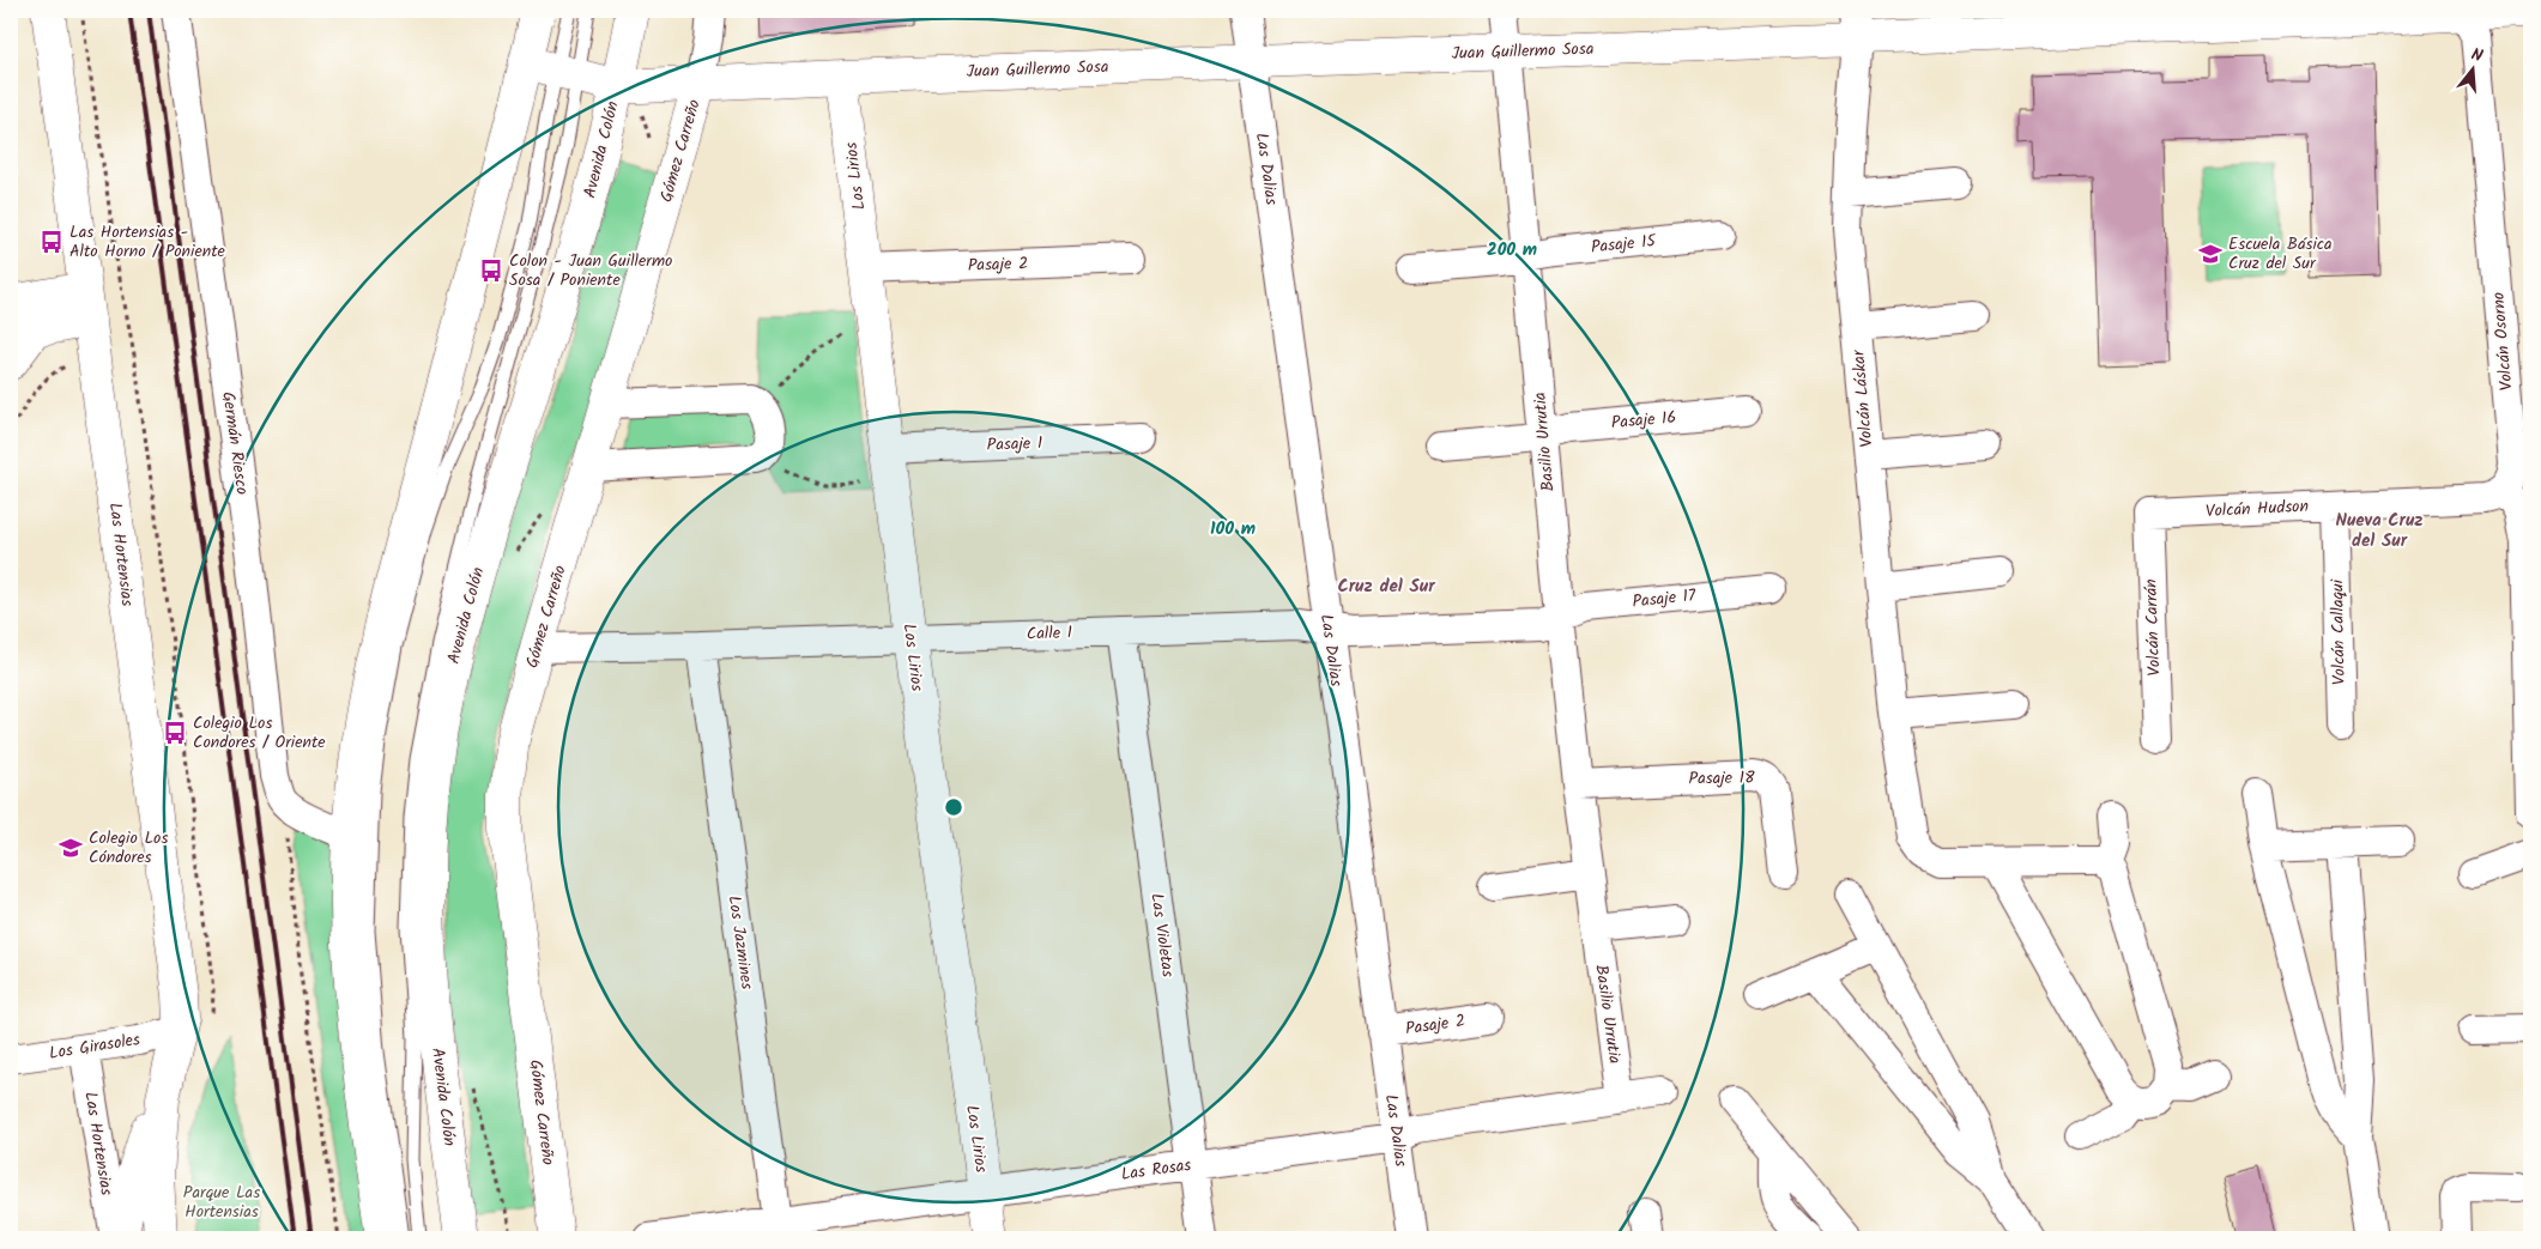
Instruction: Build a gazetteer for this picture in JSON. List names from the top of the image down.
{
  "streets": {
    "street": [
      "Juan Guillermo Sosa",
      "Avenida Colón",
      "Gómez Carreño",
      "Las Dalias",
      "Los Lirios",
      "Pasaje 15",
      "Pasaje 2",
      "Volcán Osorno",
      "Volcán Láskar",
      "Pasaje 16",
      "Basilio Urrutia",
      "Germán Riesco",
      "Pasaje 1",
      "Volcán Hudson",
      "Las Hortensias",
      "Pasaje 17",
      "Volcán Carrán",
      "Volcán Callaqui",
      "Calle 1",
      "Pasaje 18",
      "Las Violetas",
      "Los Jazmines",
      "Los Girasoles",
      "Las Rosas"
    ]
  },
  "crossings": [
    ["Juan Guillermo Sosa", "Avenida Colón"],
    ["Juan Guillermo Sosa", "Gómez Carreño"],
    ["Juan Guillermo Sosa", "Las Dalias"],
    ["Juan Guillermo Sosa", "Los Lirios"],
    ["Juan Guillermo Sosa", "Volcán Osorno"],
    ["Juan Guillermo Sosa", "Volcán Láskar"],
    ["Juan Guillermo Sosa", "Basilio Urrutia"],
    ["Gómez Carreño", "Calle 1"],
    ["Las Dalias", "Pasaje 2"],
    ["Las Dalias", "Calle 1"],
    ["Las Dalias", "Las Rosas"],
    ["Los Lirios", "Pasaje 2"],
    ["Los Lirios", "Pasaje 1"],
    ["Los Lirios", "Calle 1"],
    ["Los Lirios", "Las Rosas"],
    ["Pasaje 15", "Basilio Urrutia"],
    ["Volcán Osorno", "Volcán Hudson"],
    ["Pasaje 16", "Basilio Urrutia"],
    ["Basilio Urrutia", "Pasaje 17"],
    ["Basilio Urrutia", "Calle 1"],
    ["Basilio Urrutia", "Pasaje 18"],
    ["Basilio Urrutia", "Las Rosas"],
    ["Volcán Hudson", "Volcán Carrán"],
    ["Volcán Hudson", "Volcán Callaqui"],
    ["Las Hortensias", "Los Girasoles"],
    ["Pasaje 17", "Calle 1"],
    ["Calle 1", "Las Violetas"],
    ["Calle 1", "Los Jazmines"],
    ["Las Violetas", "Las Rosas"],
    ["Los Jazmines", "Las Rosas"]
  ],
  "districts": ["Nueva Cruz del Sur", "Cruz del Sur"],
  "parks": ["Parque Las Hortensias"],
  "places": {
    "bus stop": ["Las Hortensias - Alto Horno / Poniente", "Colon - Juan Guillermo Sosa / Poniente", "Colegio Los Condores / Oriente"],
    "school or university": ["Escuela Básica Cruz del Sur", "Colegio Los Cóndores"]
  },
  "north": "top",
  "rings": ["200 m", "100 m"]
}
